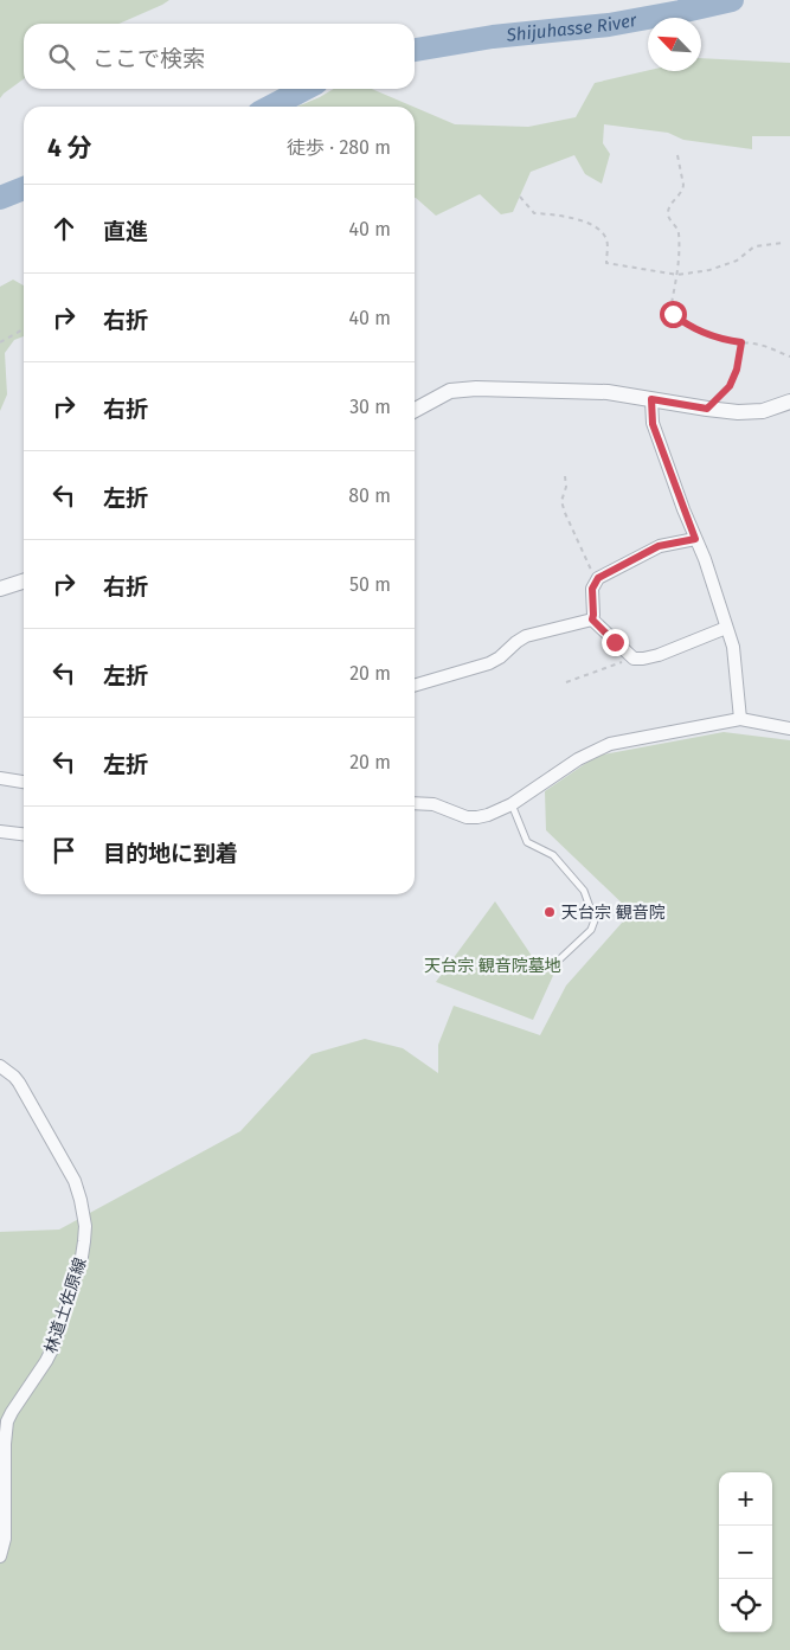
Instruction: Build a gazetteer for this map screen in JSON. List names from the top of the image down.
{
  "streets": {
    "street": ["林道土佐原線"]
  },
  "water": ["Shijuhasse River"],
  "parks": ["天台宗 観音院墓地"],
  "places": ["天台宗 観音院"],
  "north": "top left",
  "page": {
    "search": "ここで検索",
    "heading": ["4 分", "徒歩 · 280 m"],
    "list": [
      ["直進", "40 m"],
      ["右折", "40 m"],
      ["右折", "30 m"],
      ["左折", "80 m"],
      ["右折", "50 m"],
      ["左折", "20 m"],
      ["左折", "20 m"],
      "目的地に到着"
    ],
    "map_buttons": ["+", "−"]
  }
}
